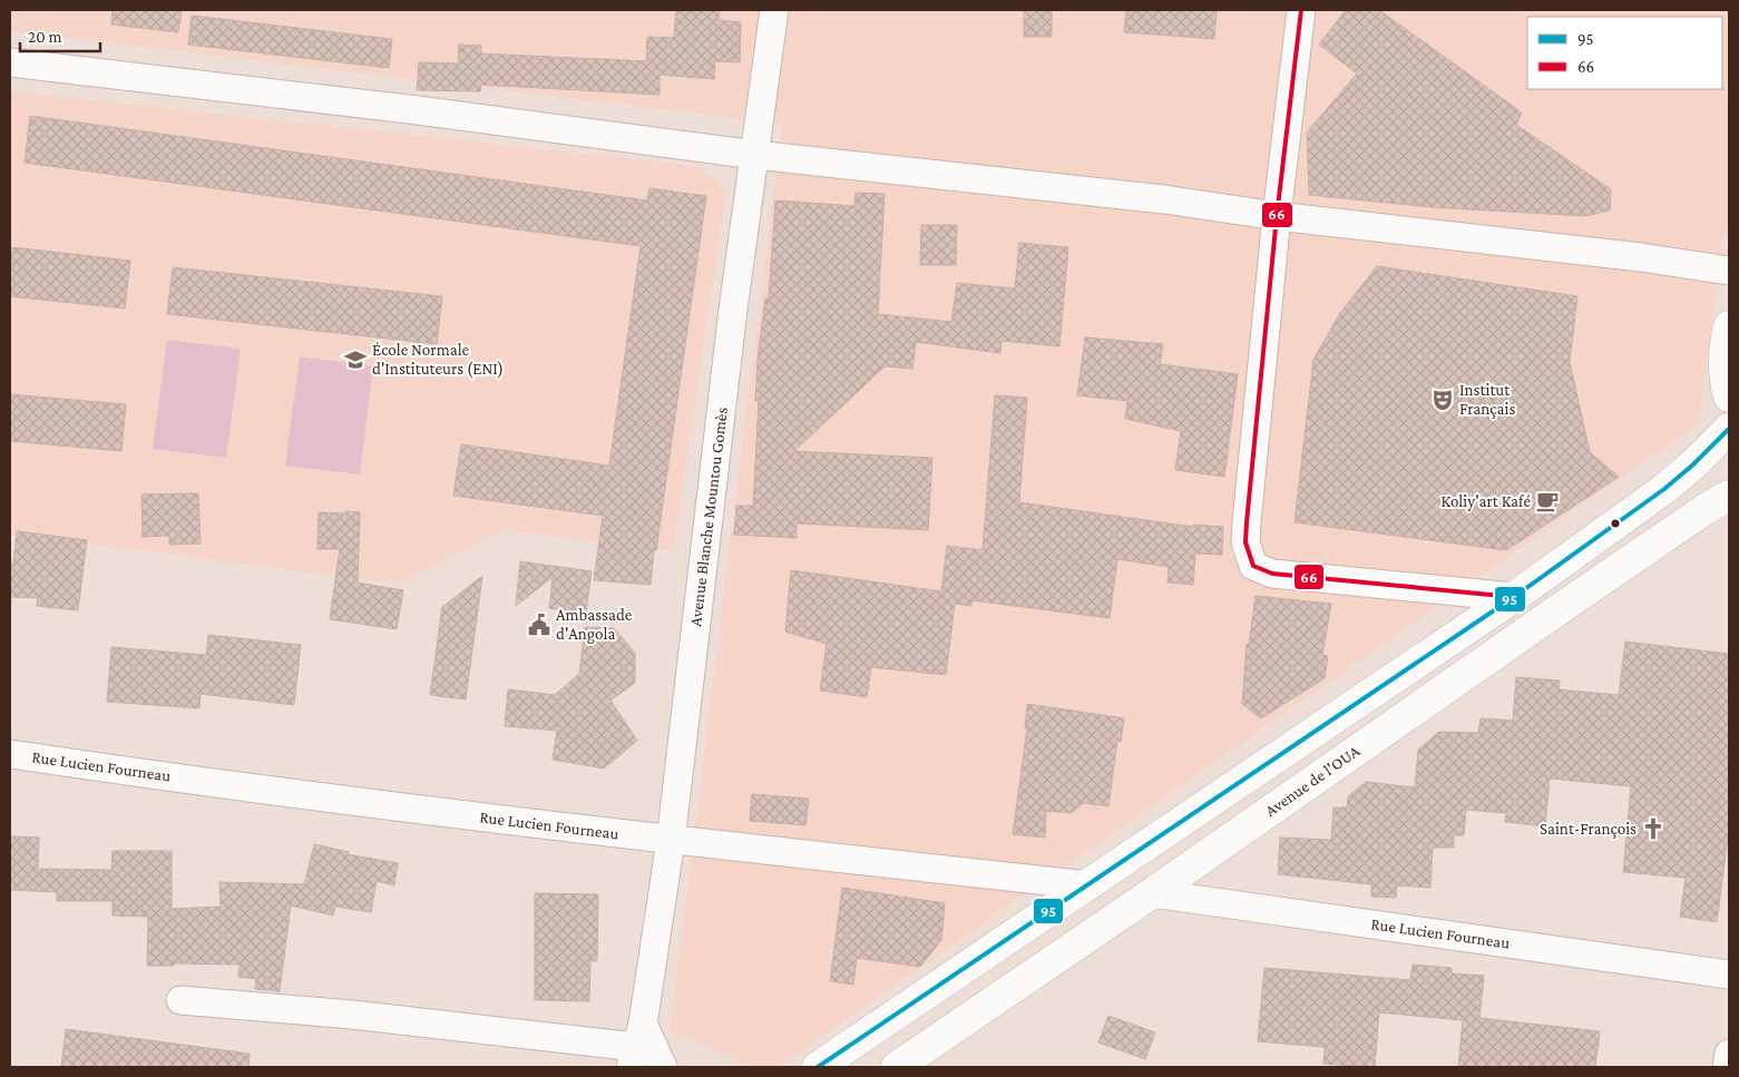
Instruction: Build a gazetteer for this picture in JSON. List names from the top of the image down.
{
  "streets": {
    "main road": ["Avenue de l'OUA"],
    "street": ["Avenue Blanche Mountou Gomès", "Rue Lucien Fourneau"]
  },
  "crossings": [
    ["Avenue Blanche Mountou Gomès", "Rue Lucien Fourneau"],
    ["Rue Lucien Fourneau", "Avenue de l'OUA"]
  ],
  "places": {
    "school or university": ["École Normale d'Instituteurs (ENI)"],
    "theatre": ["Institut Français"],
    "cafe": ["Koliy'art Kafé"],
    "public building": ["Ambassade d'Angola"],
    "church": ["Saint-François"]
  },
  "lines": ["transit line 66", "transit line 95"],
  "legend": ["95", "66"],
  "scale_bar": "20 m"
}
